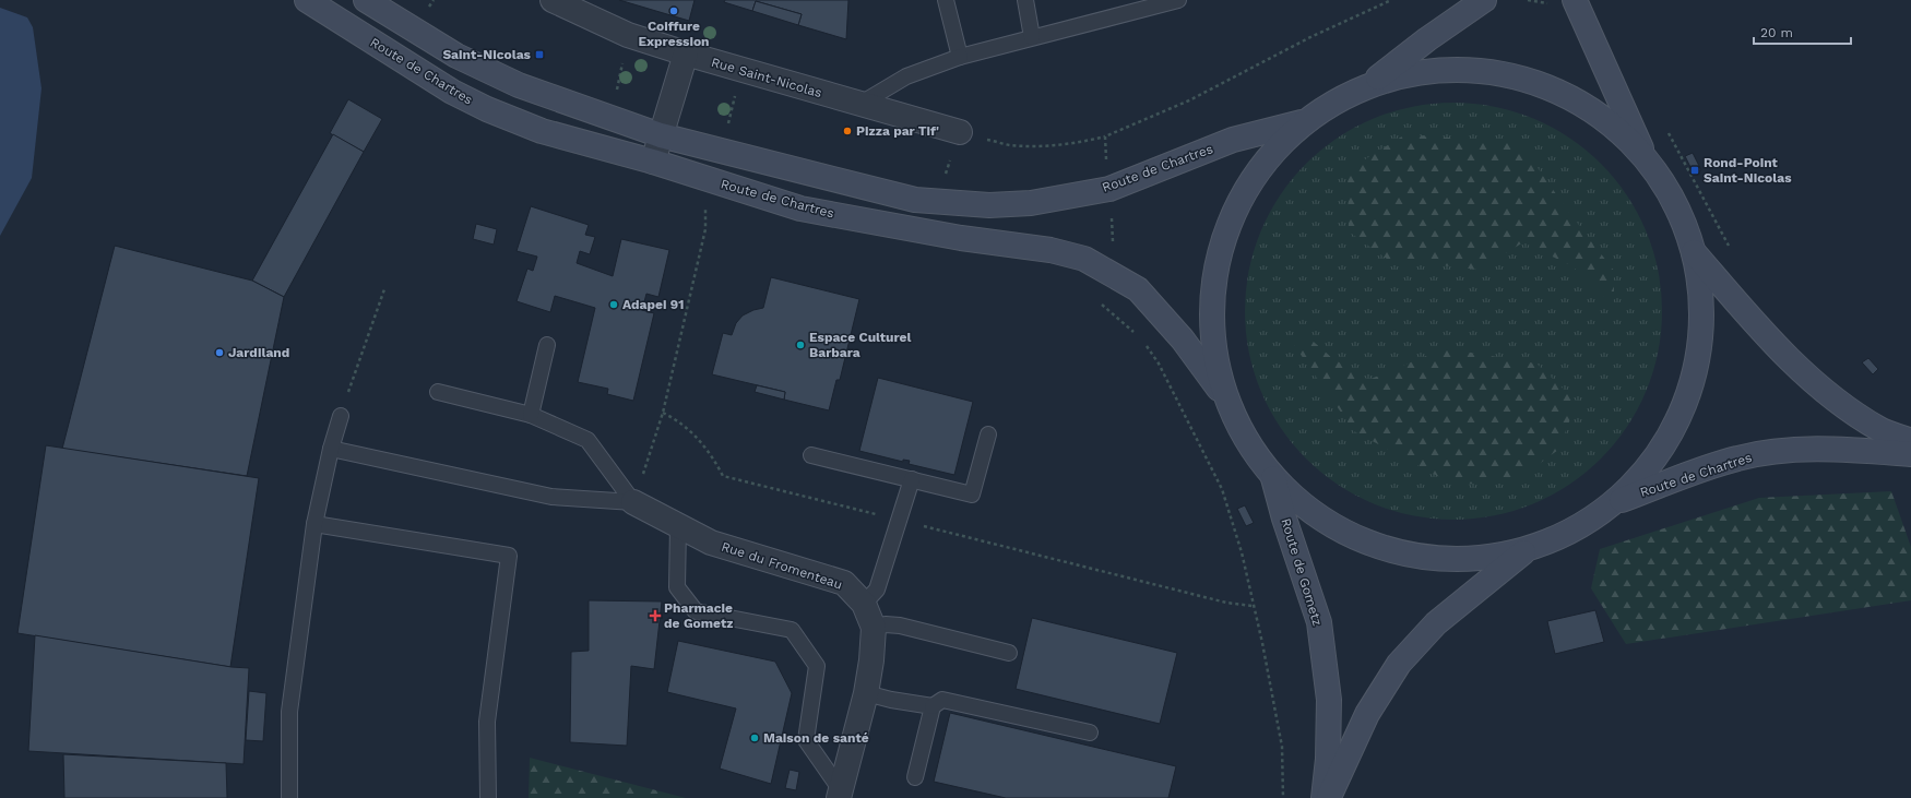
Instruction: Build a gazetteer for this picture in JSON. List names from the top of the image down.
{
  "streets": {
    "main road": ["Route de Chartres", "Route de Gometz"],
    "street": ["Rue Saint-Nicolas", "Rue du Fromenteau"]
  },
  "places": {
    "other": [
      "Coiffure Expression",
      "Pizza par Tif'",
      "Adapei 91",
      "Espace Culturel Barbara",
      "Jardiland",
      "Maison de santé"
    ],
    "transit": ["Saint-Nicolas", "Rond-Point Saint-Nicolas"],
    "health": ["Pharmacie de Gometz"]
  },
  "scale_bar": "20 m"
}
